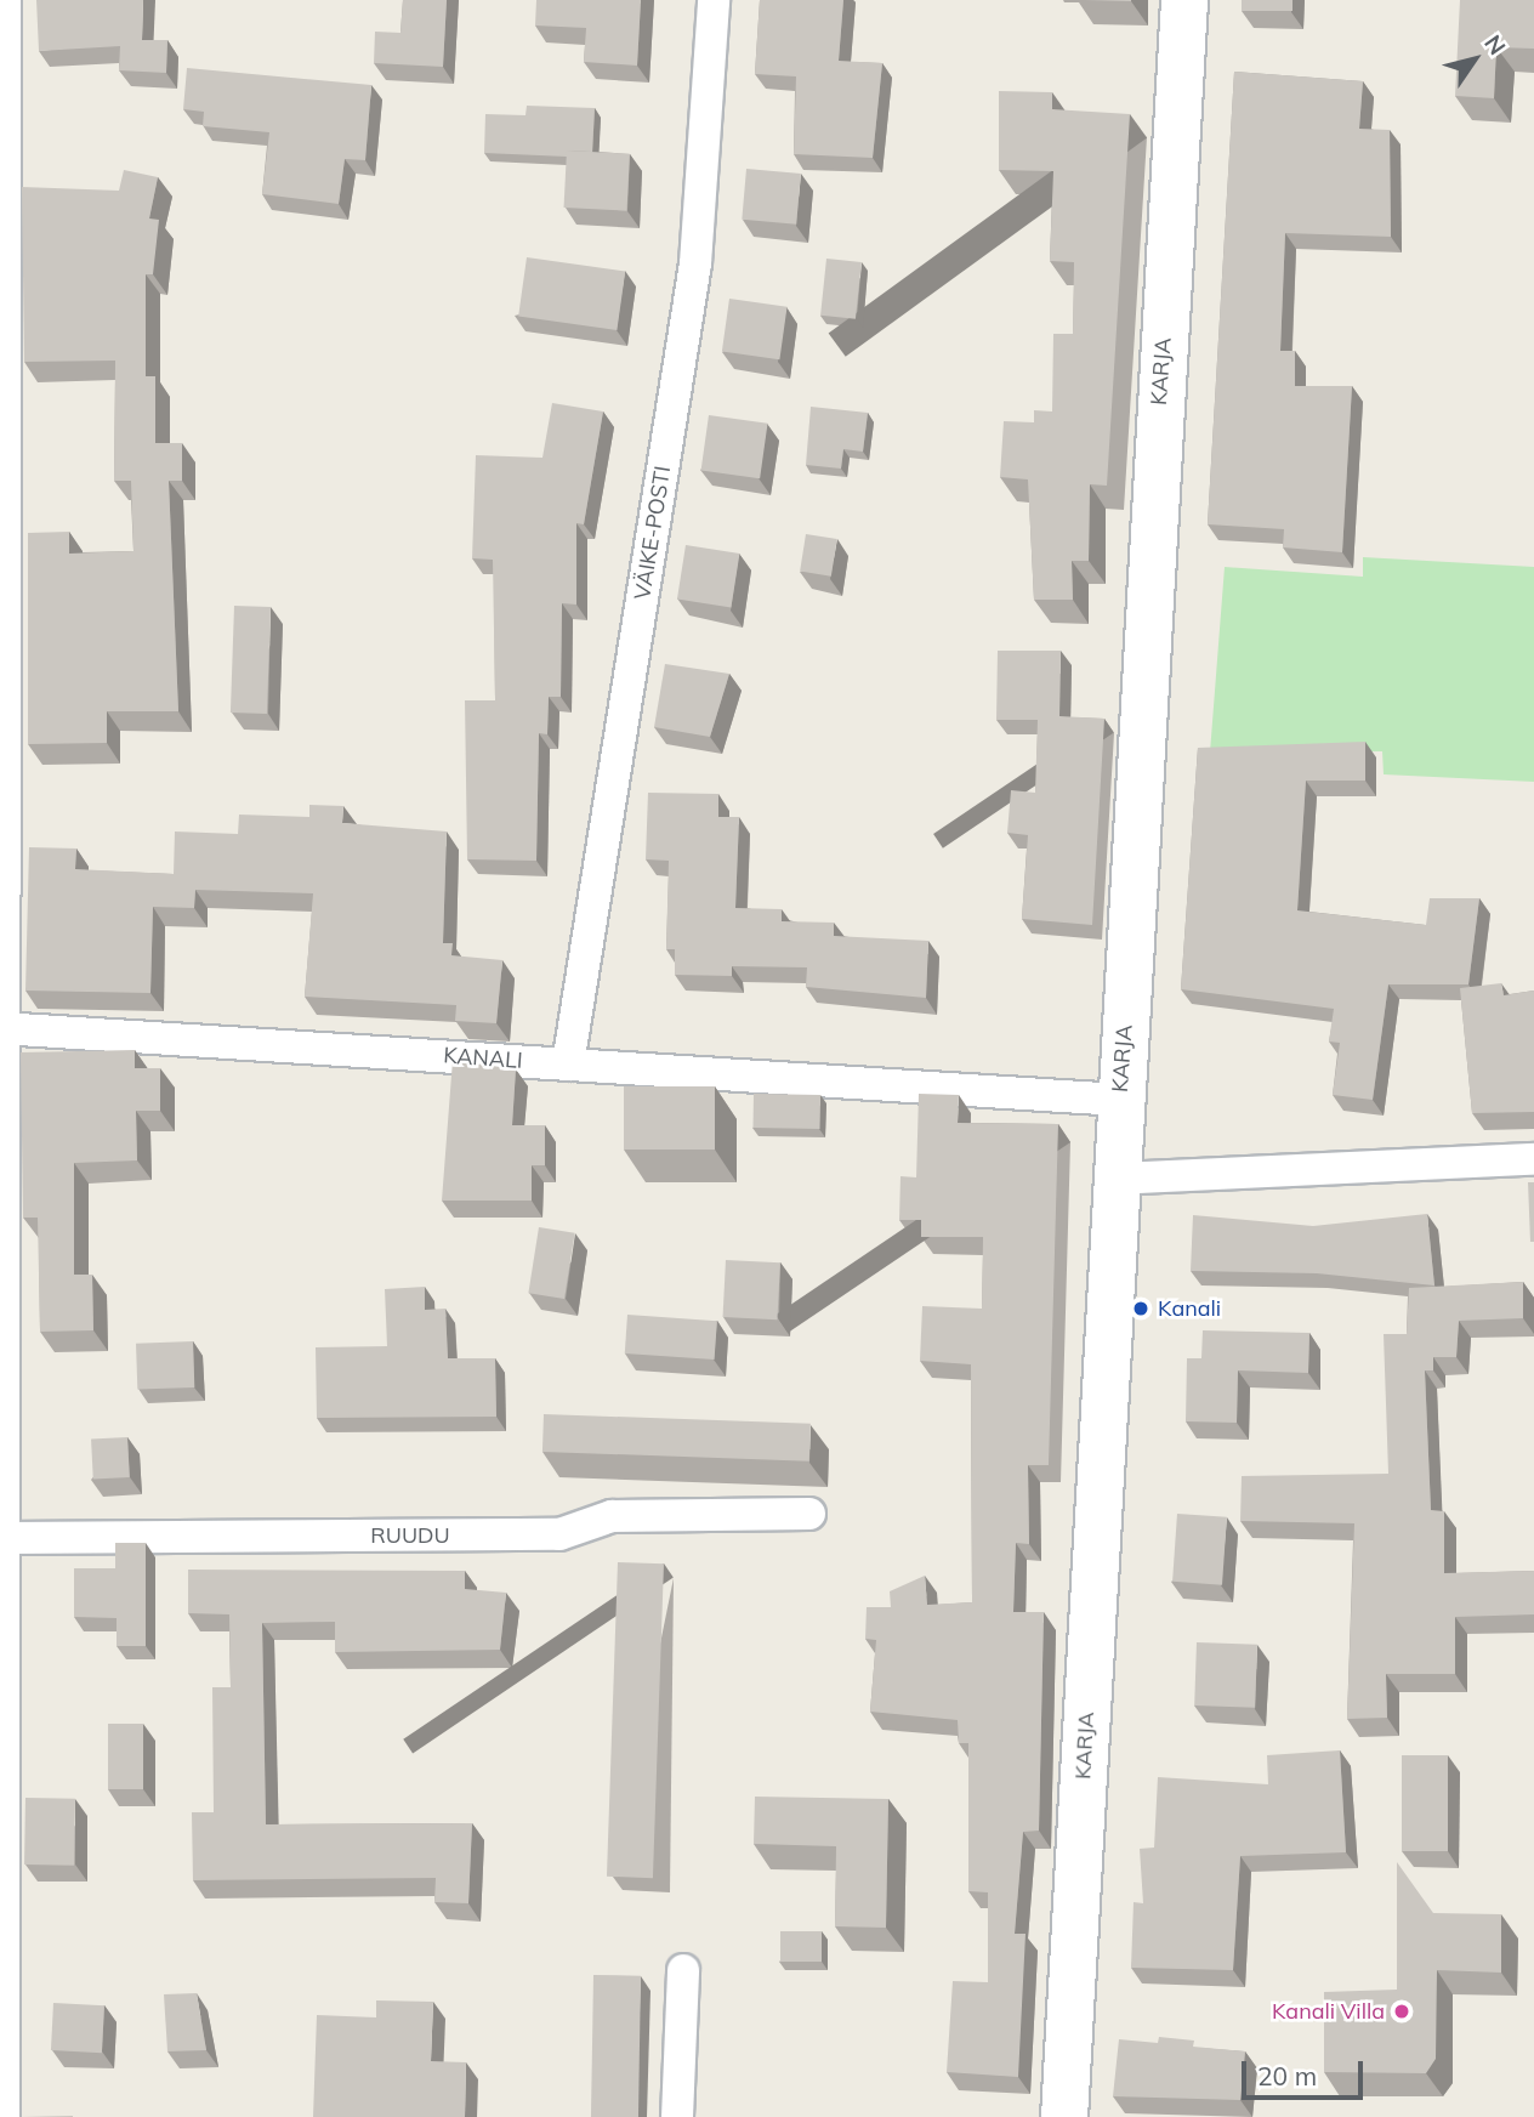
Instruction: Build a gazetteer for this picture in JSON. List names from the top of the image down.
{
  "streets": {
    "street": [
      "KARJA",
      "VÄIKE-POSTI",
      "KANALI",
      "RUUDU"
    ]
  },
  "crossings": [
    ["KARJA", "KANALI"],
    ["VÄIKE-POSTI", "KANALI"]
  ],
  "places": ["Kanali", "Kanali Villa"],
  "scale_bar": "20 m",
  "north": "top right"
}
